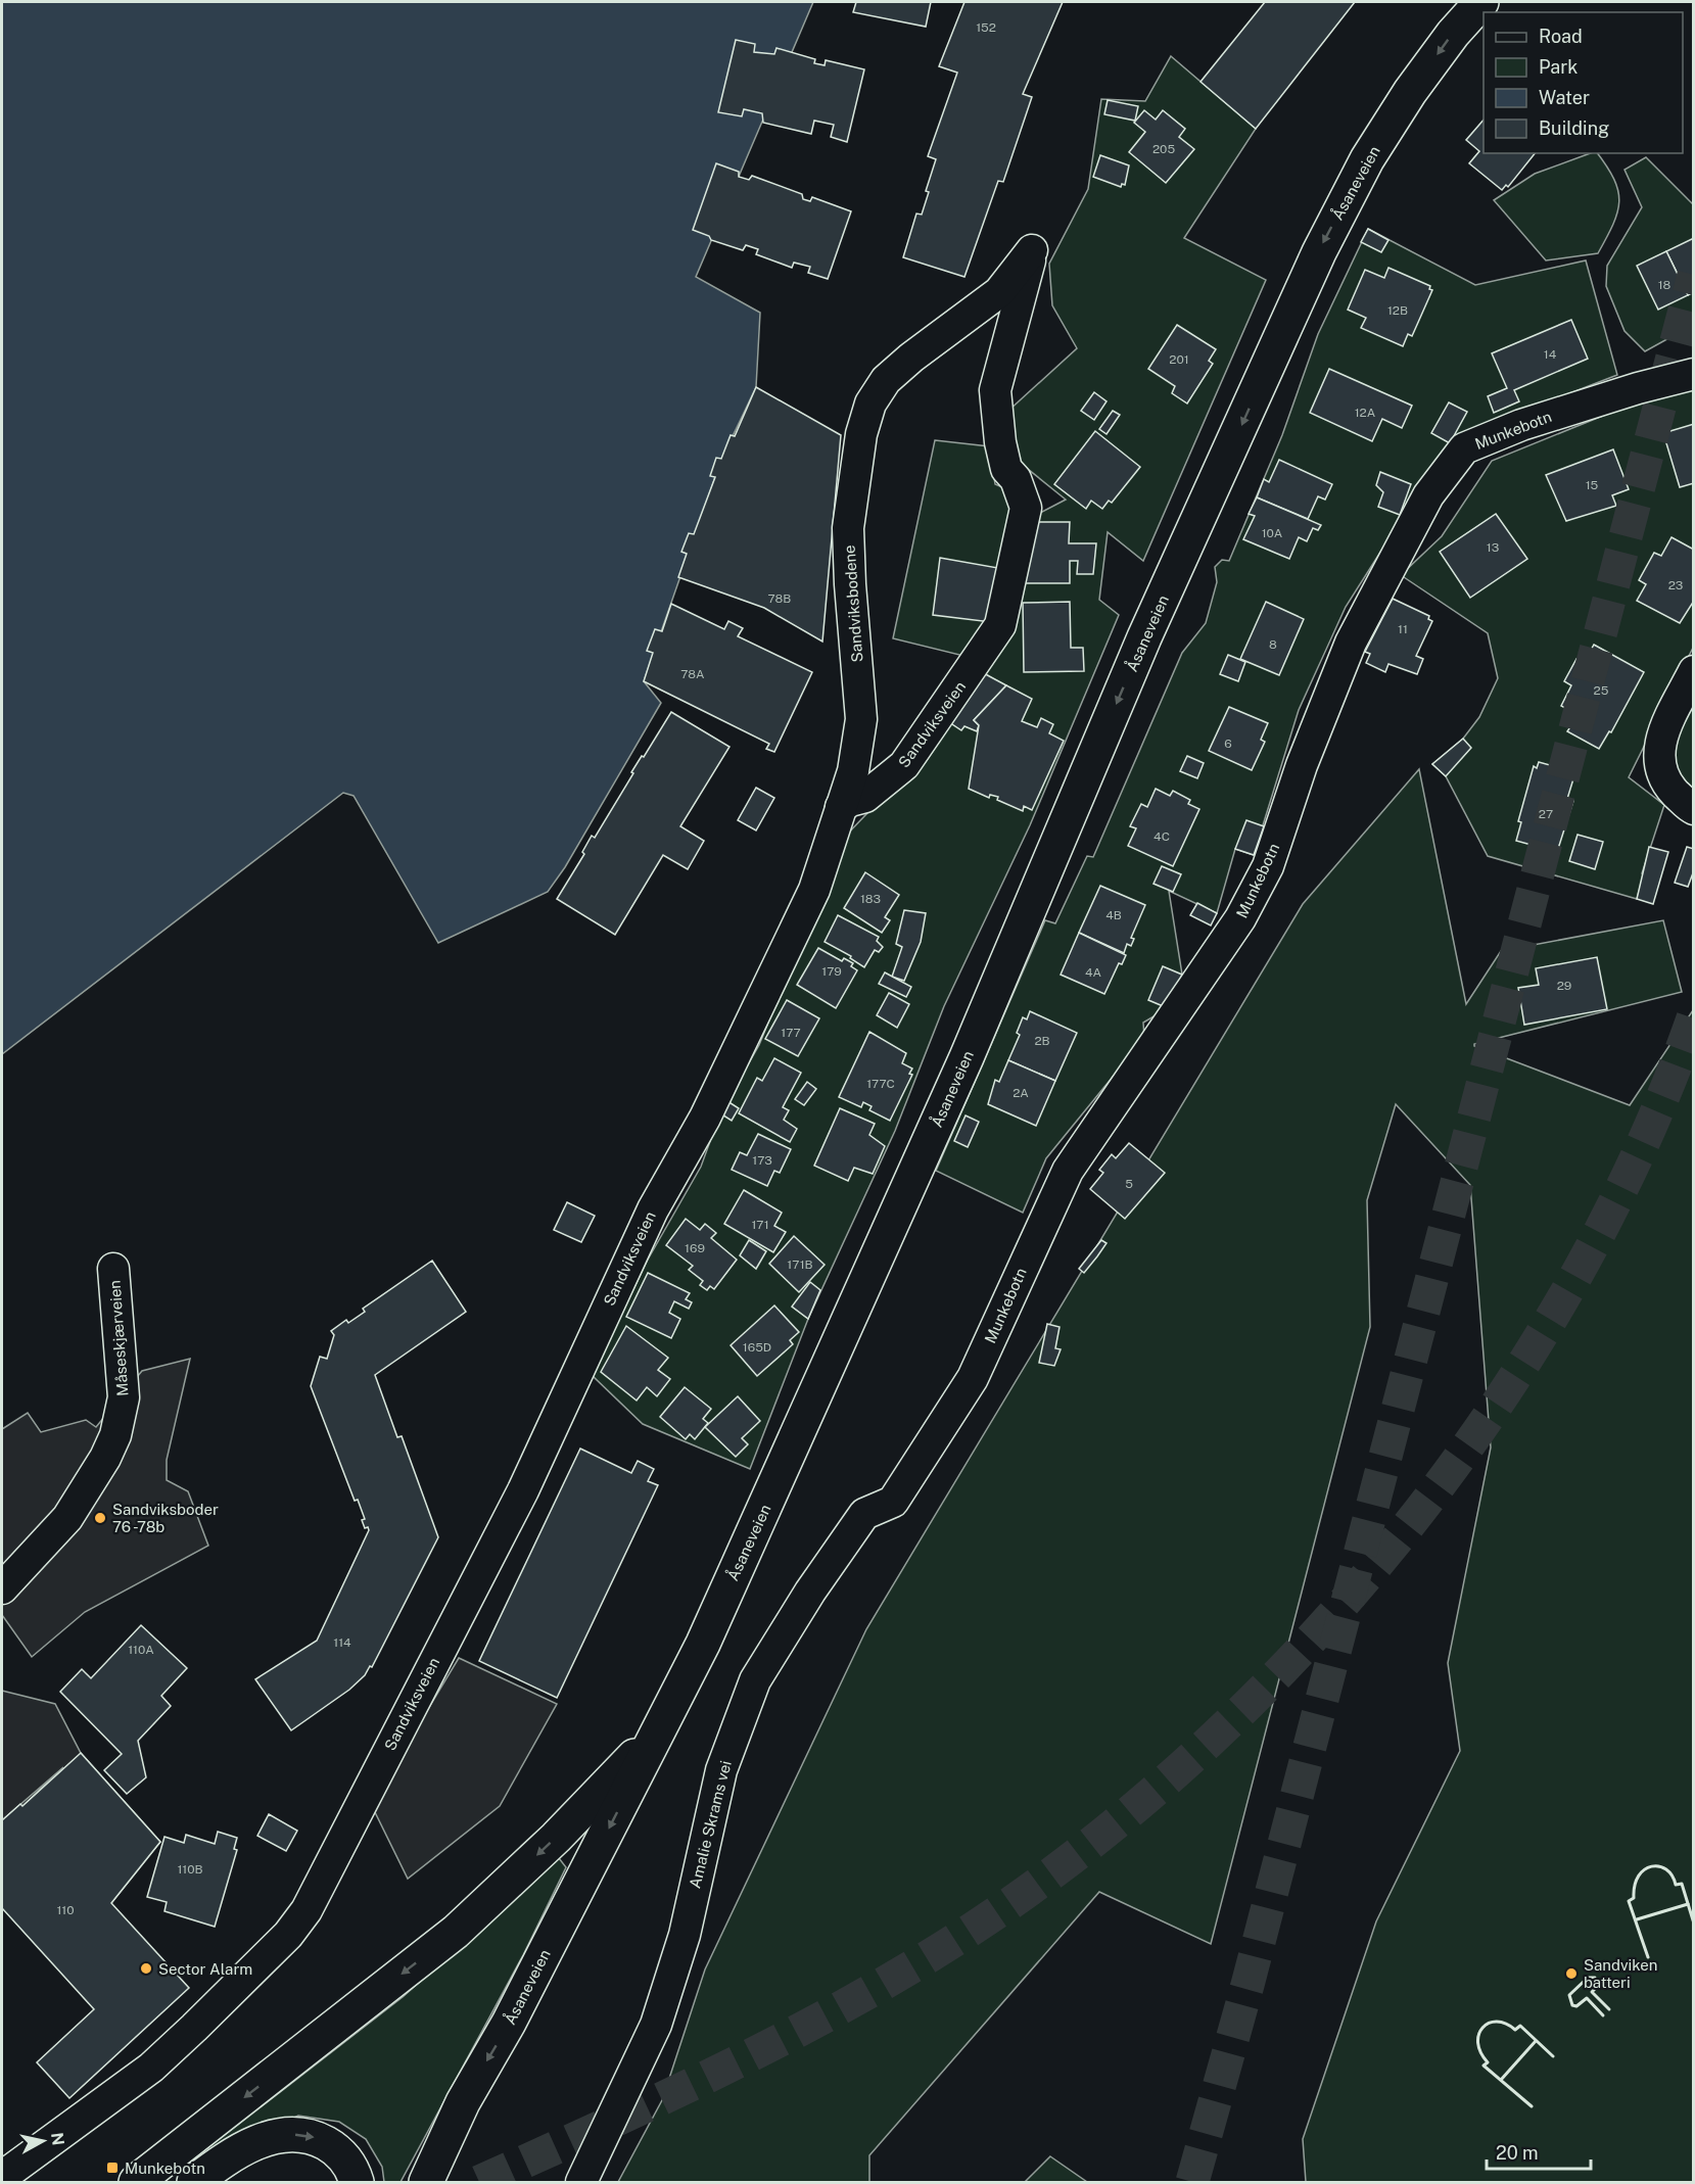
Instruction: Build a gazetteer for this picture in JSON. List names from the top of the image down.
{
  "streets": {
    "highway": ["Åsaneveien"],
    "street": [
      "Munkebotn",
      "Sandviksbodene",
      "Sandviksveien",
      "Måseskjærveien",
      "Amalie Skrams vei"
    ]
  },
  "crossings": [
    ["Munkebotn", "Amalie Skrams vei"],
    ["Sandviksbodene", "Sandviksveien"]
  ],
  "one_way": ["Åsaneveien"],
  "places": {
    "other": ["Sandviksboder 76 -78b", "Sector Alarm", "Sandviken batteri"],
    "transit": ["Munkebotn"]
  },
  "house_numbers": [
    "152",
    "205",
    "18",
    "12B",
    "14",
    "201",
    "12A",
    "15",
    "10A",
    "13",
    "23",
    "78B",
    "11",
    "8",
    "78A",
    "25",
    "6",
    "27",
    "4C",
    "183",
    "4B",
    "179",
    "4A",
    "29",
    "177",
    "2B",
    "177C",
    "2A",
    "173",
    "5",
    "171",
    "169",
    "171B",
    "165D",
    "114",
    "110A",
    "110B",
    "110"
  ],
  "legend": [
    "Road",
    "Park",
    "Water",
    "Building"
  ],
  "scale_bar": "20 m",
  "north": "right"
}
